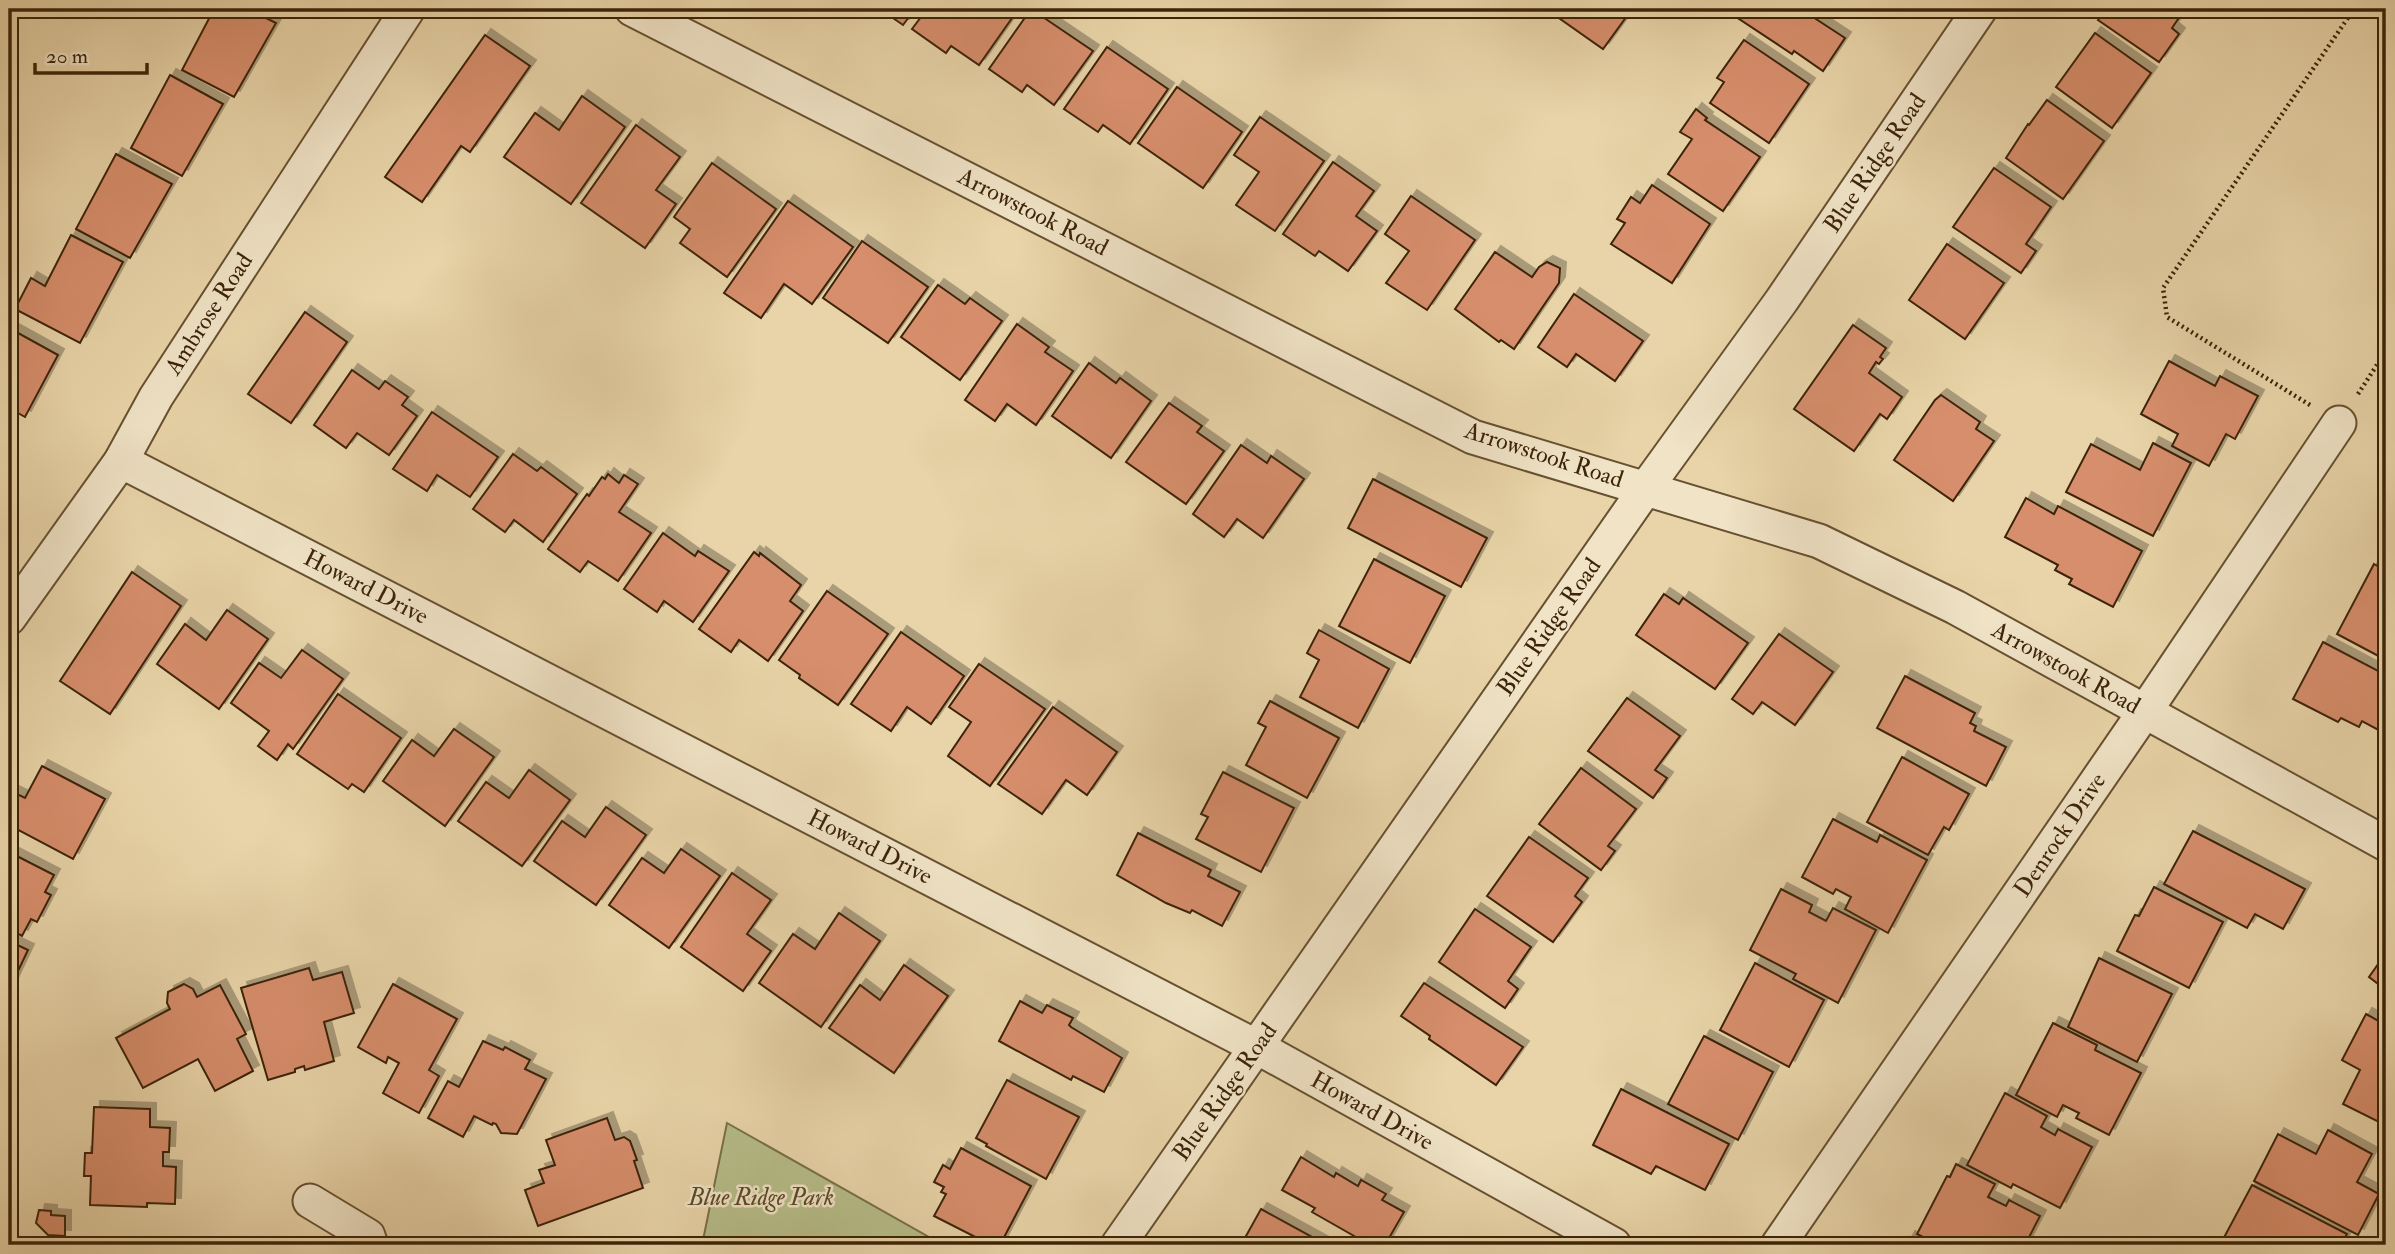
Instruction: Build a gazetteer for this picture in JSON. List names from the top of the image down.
{
  "streets": {
    "street": [
      "Blue Ridge Road",
      "Arrowstook Road",
      "Ambrose Road",
      "Howard Drive",
      "Denrock Drive"
    ]
  },
  "crossings": [
    ["Blue Ridge Road", "Arrowstook Road"],
    ["Blue Ridge Road", "Howard Drive"],
    ["Arrowstook Road", "Denrock Drive"],
    ["Ambrose Road", "Howard Drive"]
  ],
  "parks": ["Blue Ridge Park"],
  "scale_bar": "20 m"
}
